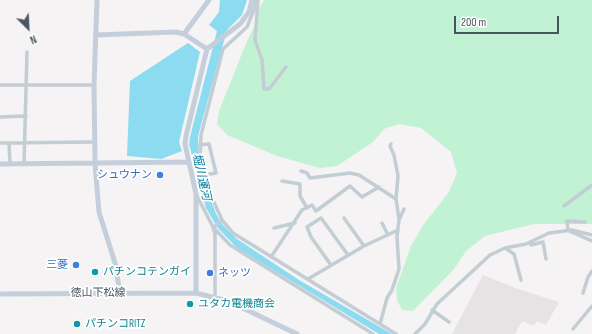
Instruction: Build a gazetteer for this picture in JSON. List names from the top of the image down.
{
  "streets": {
    "street": ["徳山下松線"]
  },
  "water": ["堀川運河"],
  "places": [
    "シュウナン",
    "三菱",
    "パチンコテンガイ",
    "ネッツ",
    "ユタカ電機商会",
    "パチンコRITZ"
  ],
  "scale_bar": "200 m",
  "north": "bottom right"
}
